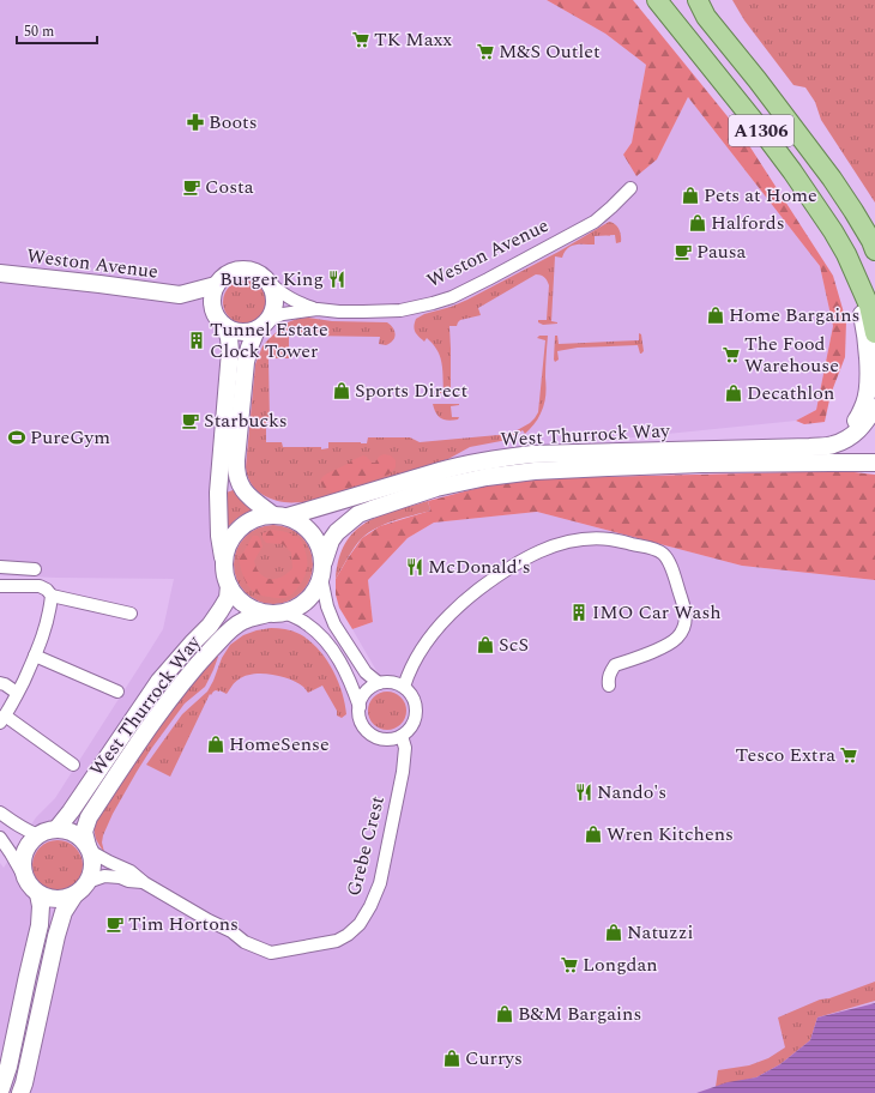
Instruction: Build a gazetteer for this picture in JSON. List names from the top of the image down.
{
  "streets": {
    "main road": ["A1306", "Weston Avenue", "West Thurrock Way"],
    "street": ["Grebe Crest"]
  },
  "crossings": [
    ["West Thurrock Way", "Grebe Crest"]
  ],
  "places": {
    "supermarket": [
      "TK Maxx",
      "M&S Outlet",
      "The Food Warehouse",
      "Tesco Extra",
      "Longdan"
    ],
    "pharmacy": ["Boots"],
    "cafe": [
      "Costa",
      "Pausa",
      "Starbucks",
      "Tim Hortons"
    ],
    "shop": [
      "Pets at Home",
      "Halfords",
      "Home Bargains",
      "Sports Direct",
      "Decathlon",
      "ScS",
      "HomeSense",
      "Wren Kitchens",
      "Natuzzi",
      "B&M Bargains",
      "Currys"
    ],
    "restaurant": ["Burger King", "McDonald's", "Nando's"],
    "building": ["Tunnel Estate Clock Tower", "IMO Car Wash"],
    "sports": ["PureGym"]
  },
  "scale_bar": "50 m"
}
